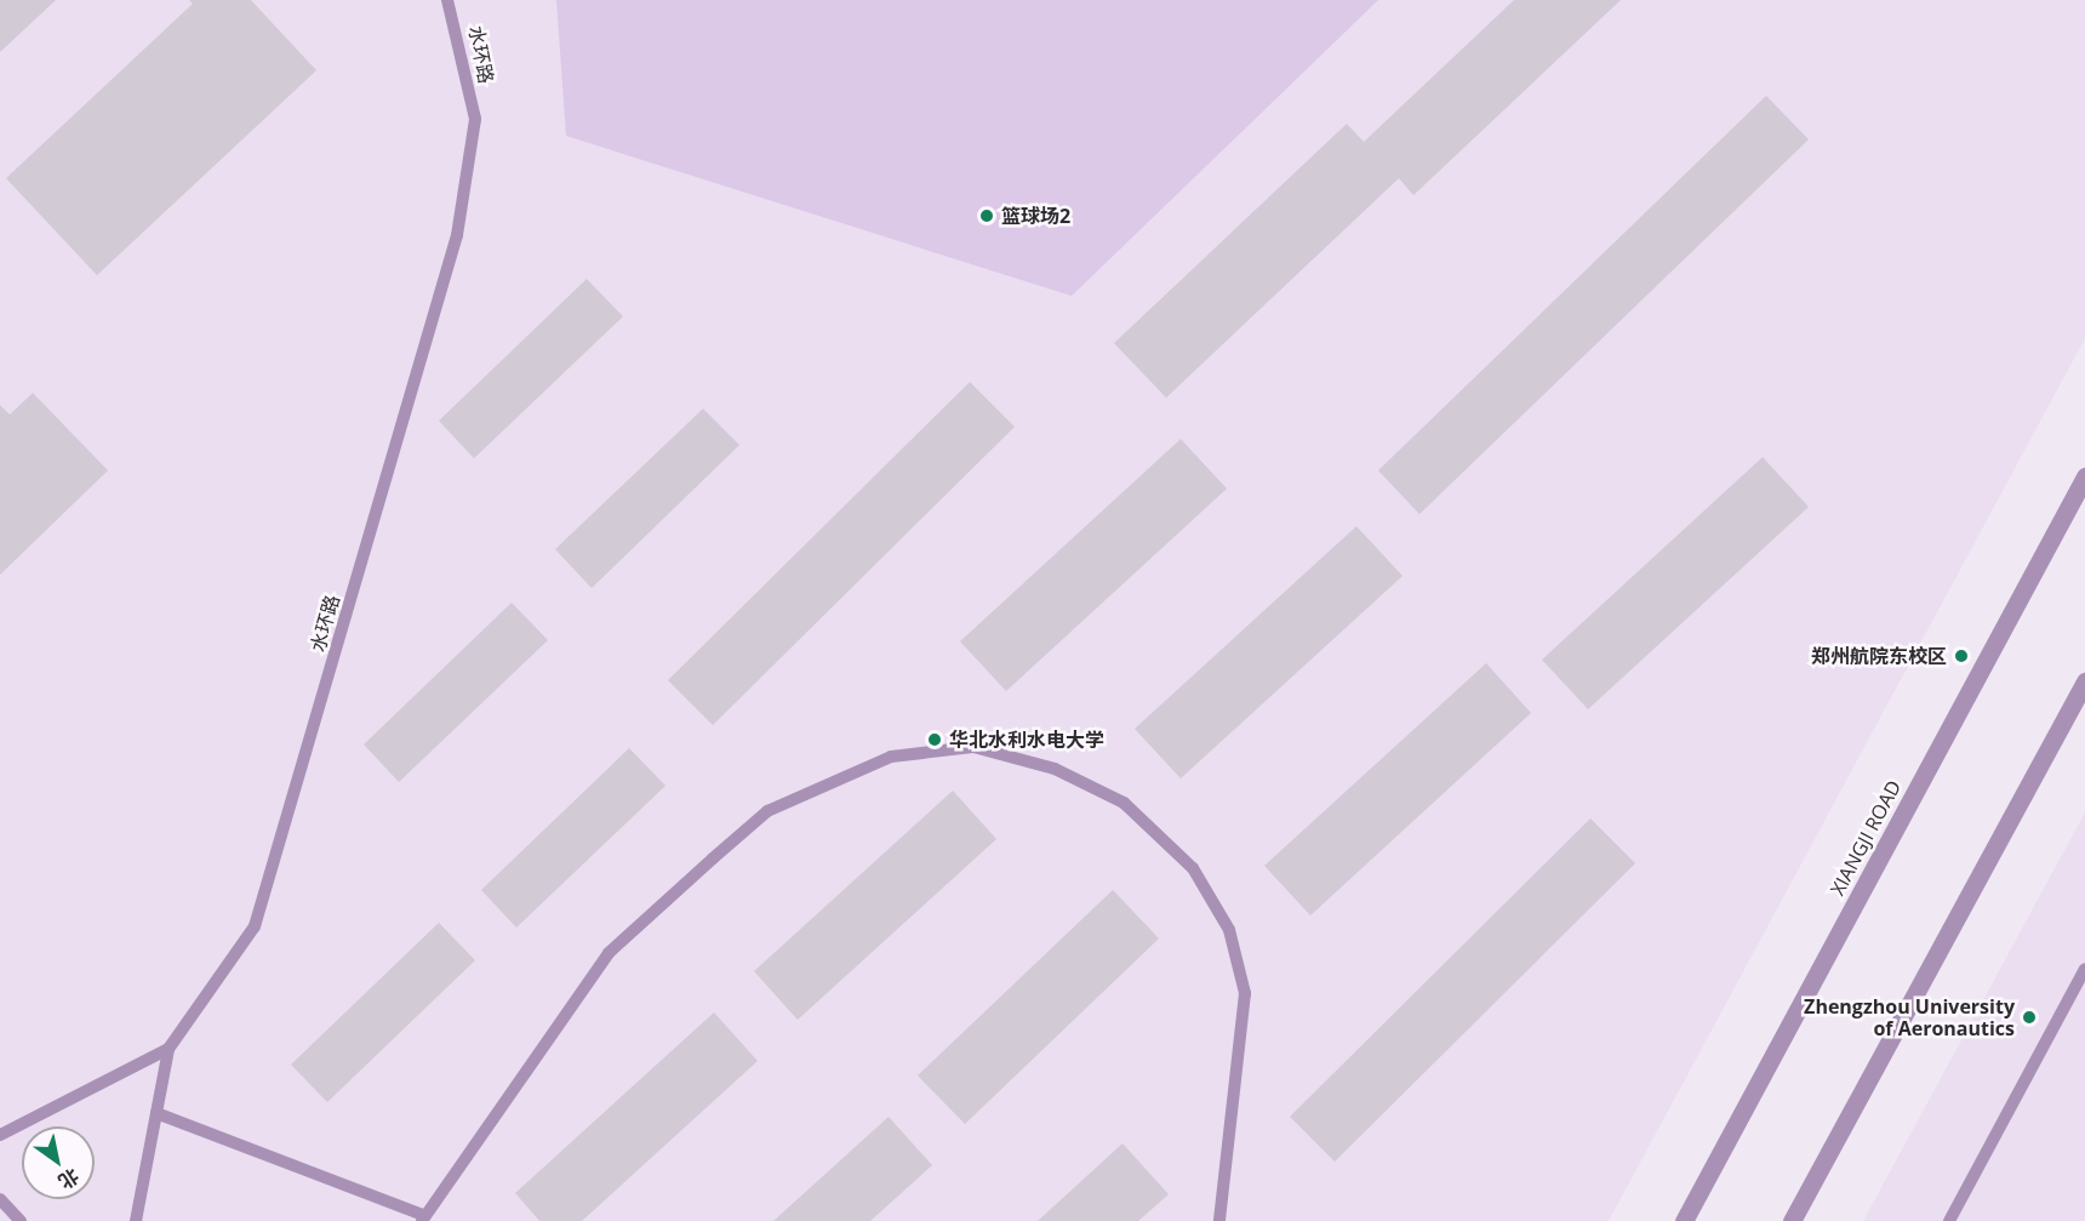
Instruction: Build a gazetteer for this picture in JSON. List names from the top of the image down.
{
  "streets": {
    "street": ["XIANGJI ROAD"],
    "lane": ["水环路"]
  },
  "places": [
    "篮球场2",
    "郑州航院东校区",
    "华北水利水电大学",
    "Zhengzhou University of Aeronautics"
  ],
  "north": "bottom right"
}
